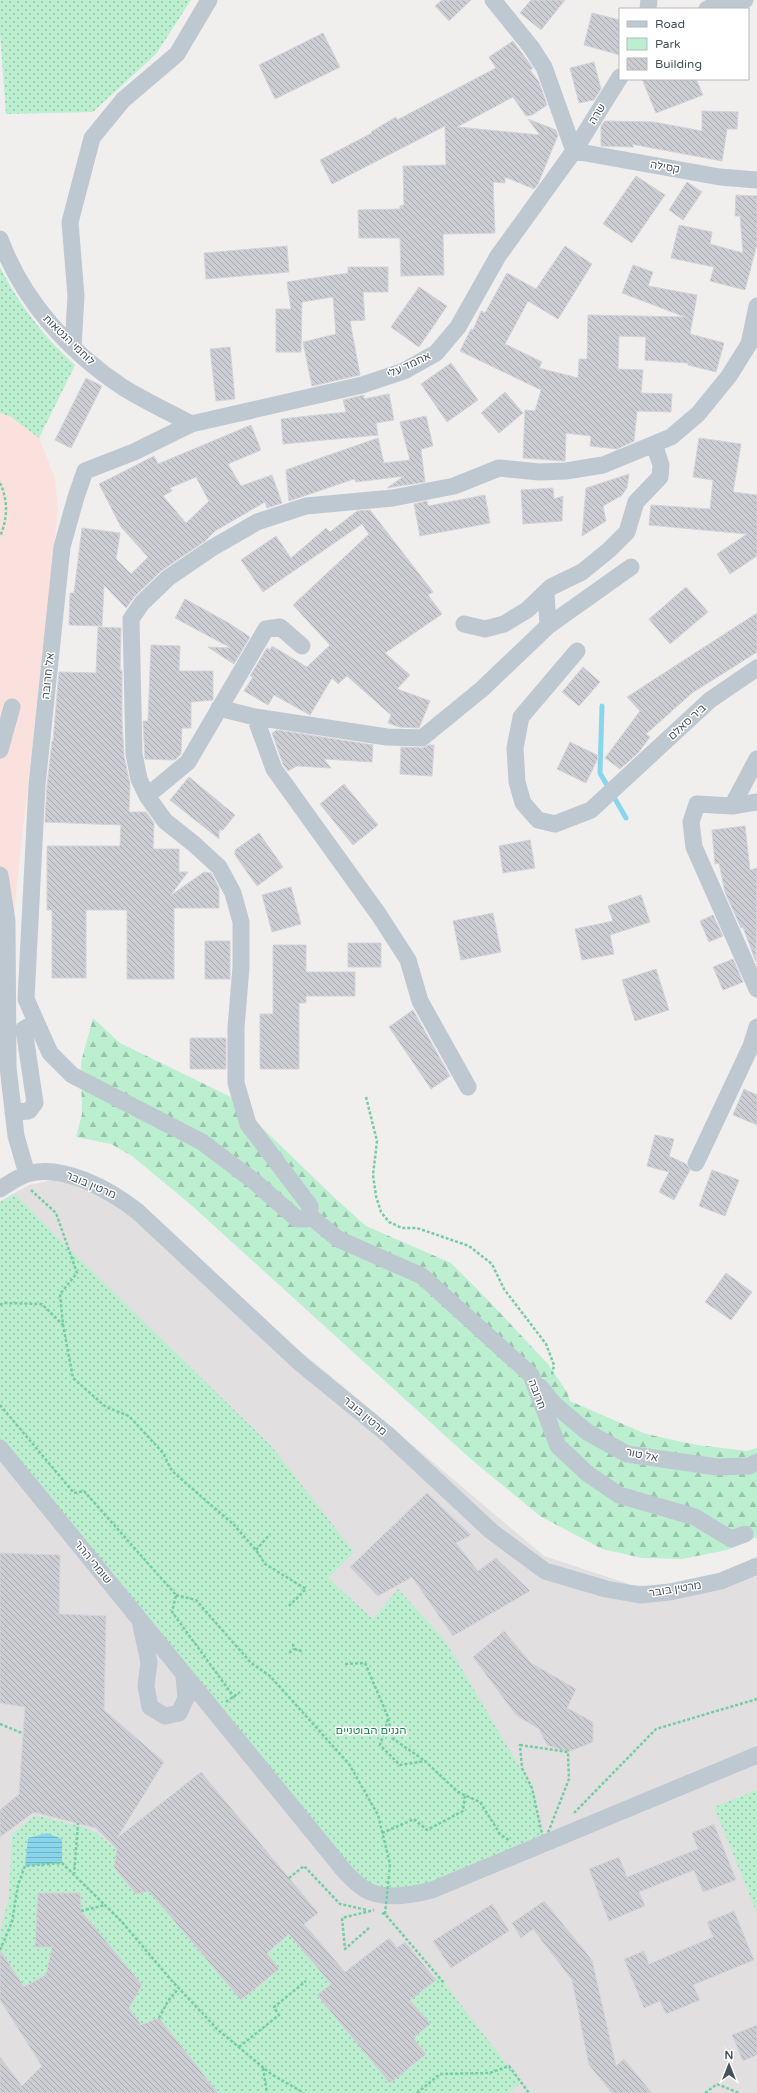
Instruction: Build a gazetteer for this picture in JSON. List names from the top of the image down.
{
  "streets": {
    "street": [
      "שרה",
      "קסילה",
      "לוחמי הגטאות",
      "אחמד עלי",
      "אל חרובה",
      "ביר סאלם",
      "מרטין בובר",
      "חרובה",
      "אל טור",
      "שומרי ההר"
    ]
  },
  "crossings": [
    ["שרה", "קסילה"],
    ["שרה", "אחמד עלי"],
    ["קסילה", "אחמד עלי"],
    ["לוחמי הגטאות", "אחמד עלי"],
    ["לוחמי הגטאות", "אל חרובה"],
    ["אחמד עלי", "אל חרובה"],
    ["חרובה", "אל טור"]
  ],
  "parks": ["הגנים הבוטניים"],
  "legend": ["Road", "Park", "Building"],
  "north": "top"
}
